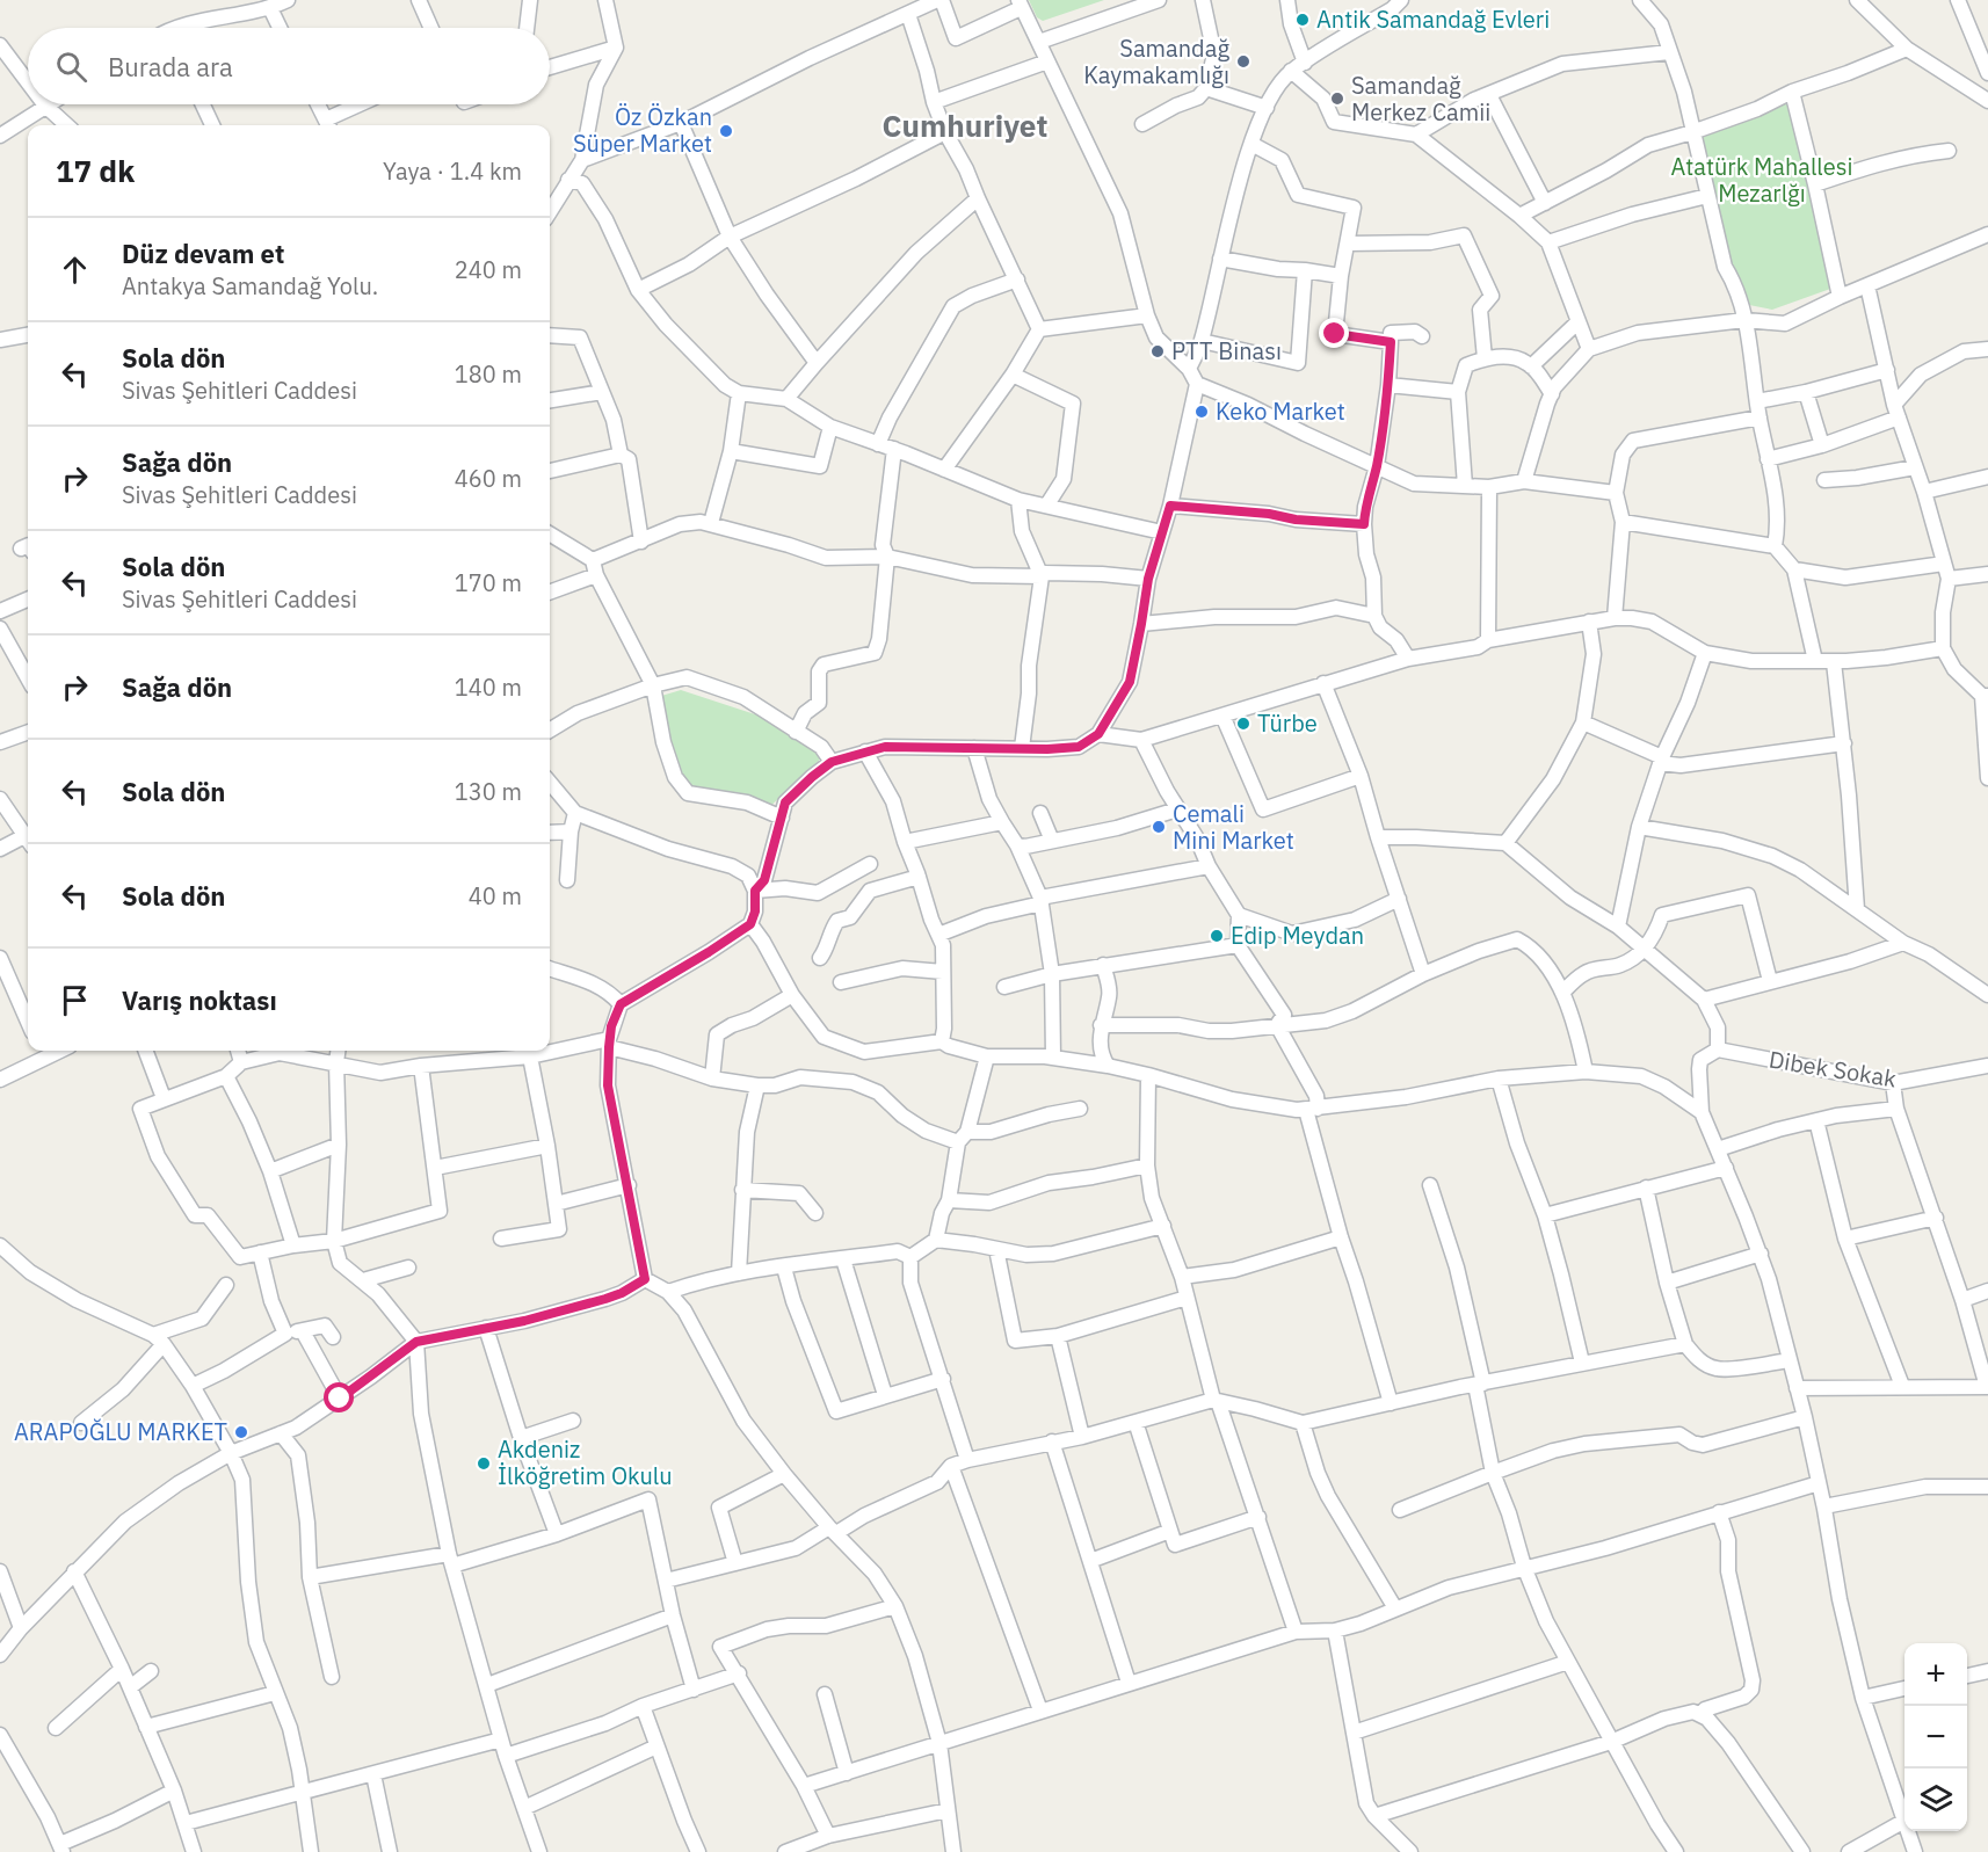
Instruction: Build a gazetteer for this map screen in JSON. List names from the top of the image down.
{
  "streets": {
    "street": ["Dibek Sokak"]
  },
  "districts": ["Cumhuriyet"],
  "parks": ["Atatürk Mahallesi Mezarlğı"],
  "places": [
    "Antik Samandağ Evleri",
    "Samandağ Kaymakamlığı",
    "Samandağ Merkez Camii",
    "Öz Özkan Süper Market",
    "PTT Binası",
    "Keko Market",
    "Türbe",
    "Cemali Mini Market",
    "Edip Meydan",
    "ARAPOĞLU MARKET",
    "Akdeniz İlköğretim Okulu"
  ],
  "page": {
    "search": "Burada ara",
    "heading": ["17 dk", "Yaya · 1.4 km"],
    "list": [
      ["Düz devam et", "Antakya Samandağ Yolu.", "240 m"],
      ["Sola dön", "Sivas Şehitleri Caddesi", "180 m"],
      ["Sağa dön", "Sivas Şehitleri Caddesi", "460 m"],
      ["Sola dön", "Sivas Şehitleri Caddesi", "170 m"],
      ["Sağa dön", "140 m"],
      ["Sola dön", "130 m"],
      ["Sola dön", "40 m"],
      "Varış noktası"
    ],
    "map_buttons": ["+", "−"]
  }
}
